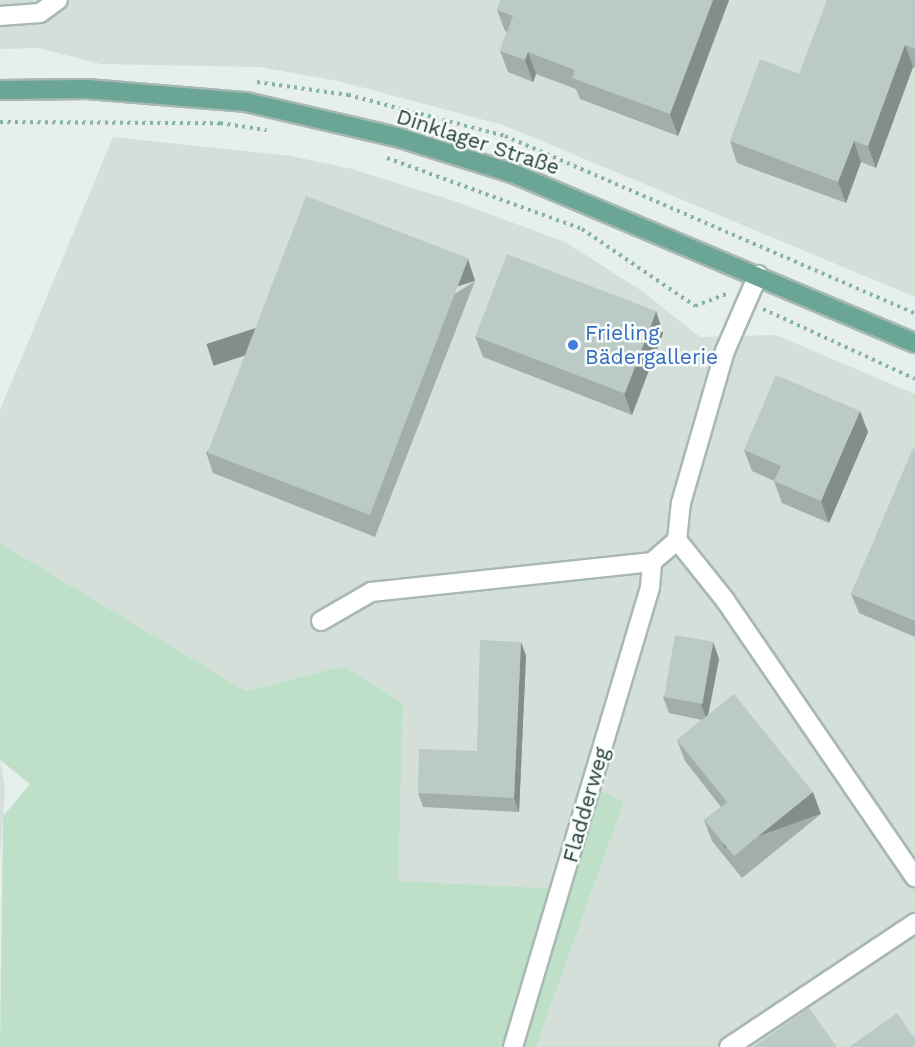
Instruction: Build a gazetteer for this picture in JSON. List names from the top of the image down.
{
  "streets": {
    "main road": ["Dinklager Straße"],
    "street": ["Fladderweg"]
  },
  "places": ["Frieling Bädergallerie"]
}
